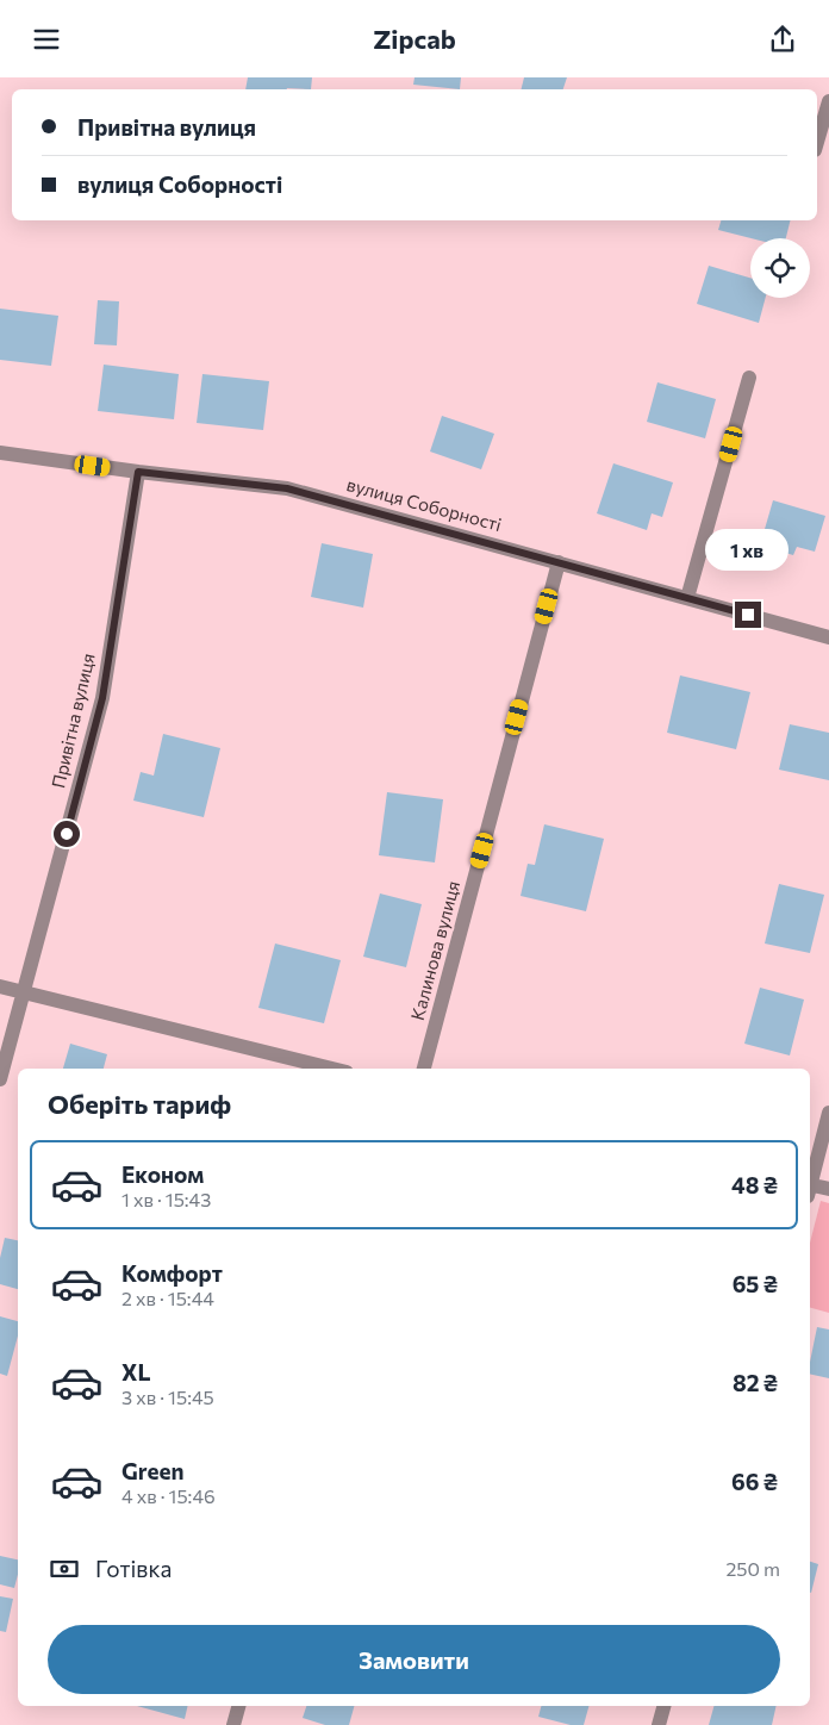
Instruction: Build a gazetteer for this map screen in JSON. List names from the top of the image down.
{
  "streets": {
    "street": ["вулиця Соборності", "Привітна вулиця", "Калинова вулиця"]
  },
  "crossings": [
    ["вулиця Соборності", "Привітна вулиця"],
    ["вулиця Соборності", "Калинова вулиця"]
  ],
  "page": {
    "header": "Zipcab",
    "banner": ["Привітна вулиця", "вулиця Соборності"],
    "bubble": "1 хв",
    "heading": "Оберіть тариф",
    "list": [
      {
        "name": "Економ",
        "note": "1 хв · 15:43",
        "value": "48 ₴"
      },
      {
        "name": "Комфорт",
        "note": "2 хв · 15:44",
        "value": "65 ₴"
      },
      {
        "name": "XL",
        "note": "3 хв · 15:45",
        "value": "82 ₴"
      },
      {
        "name": "Green",
        "note": "4 хв · 15:46",
        "value": "66 ₴"
      }
    ],
    "pay": ["Готівка", "250 m"],
    "buttons": "Замовити"
  }
}
